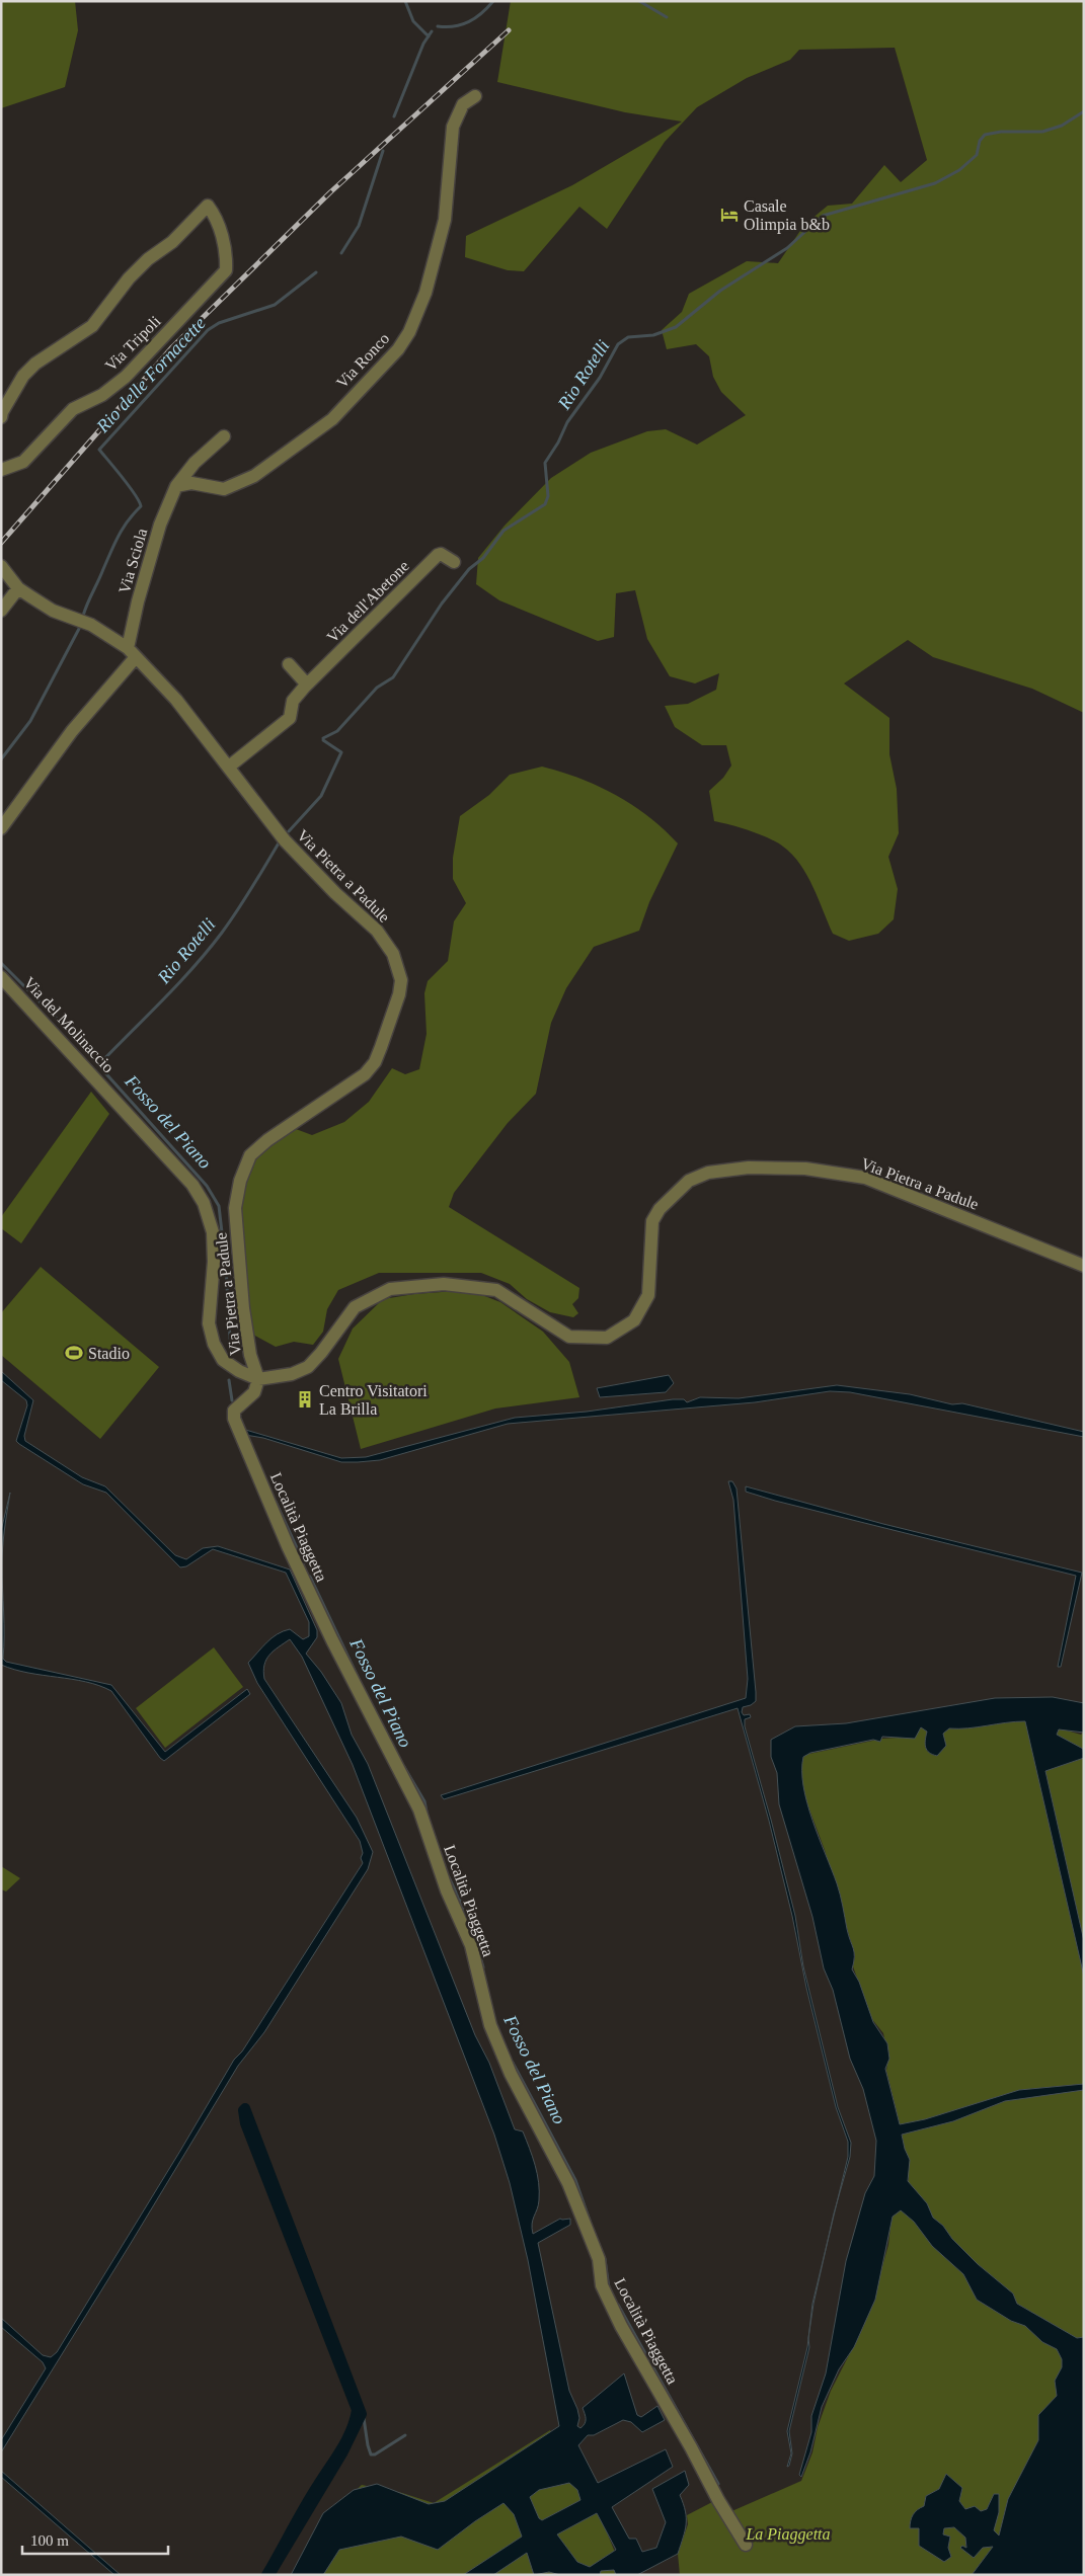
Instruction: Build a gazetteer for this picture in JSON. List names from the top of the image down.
{
  "streets": {
    "street": [
      "Via Tripoli",
      "Via Ronco",
      "Via Sciola",
      "Via dell'Abetone",
      "Via Pietra a Padule",
      "Via del Molinaccio",
      "Località Piaggetta"
    ]
  },
  "crossings": [
    ["Via Ronco", "Via Sciola"],
    ["Via Sciola", "Via Pietra a Padule"],
    ["Via dell'Abetone", "Via Pietra a Padule"],
    ["Via Pietra a Padule", "Via del Molinaccio"],
    ["Via Pietra a Padule", "Località Piaggetta"]
  ],
  "water": ["Rio delle Fornacette", "Rio Rotelli", "Fosso del Piano"],
  "parks": ["La Piaggetta"],
  "places": {
    "hotel": ["Casale Olimpia b&b"],
    "sports": ["Stadio"],
    "building": ["Centro Visitatori La Brilla"]
  },
  "scale_bar": "100 m"
}
